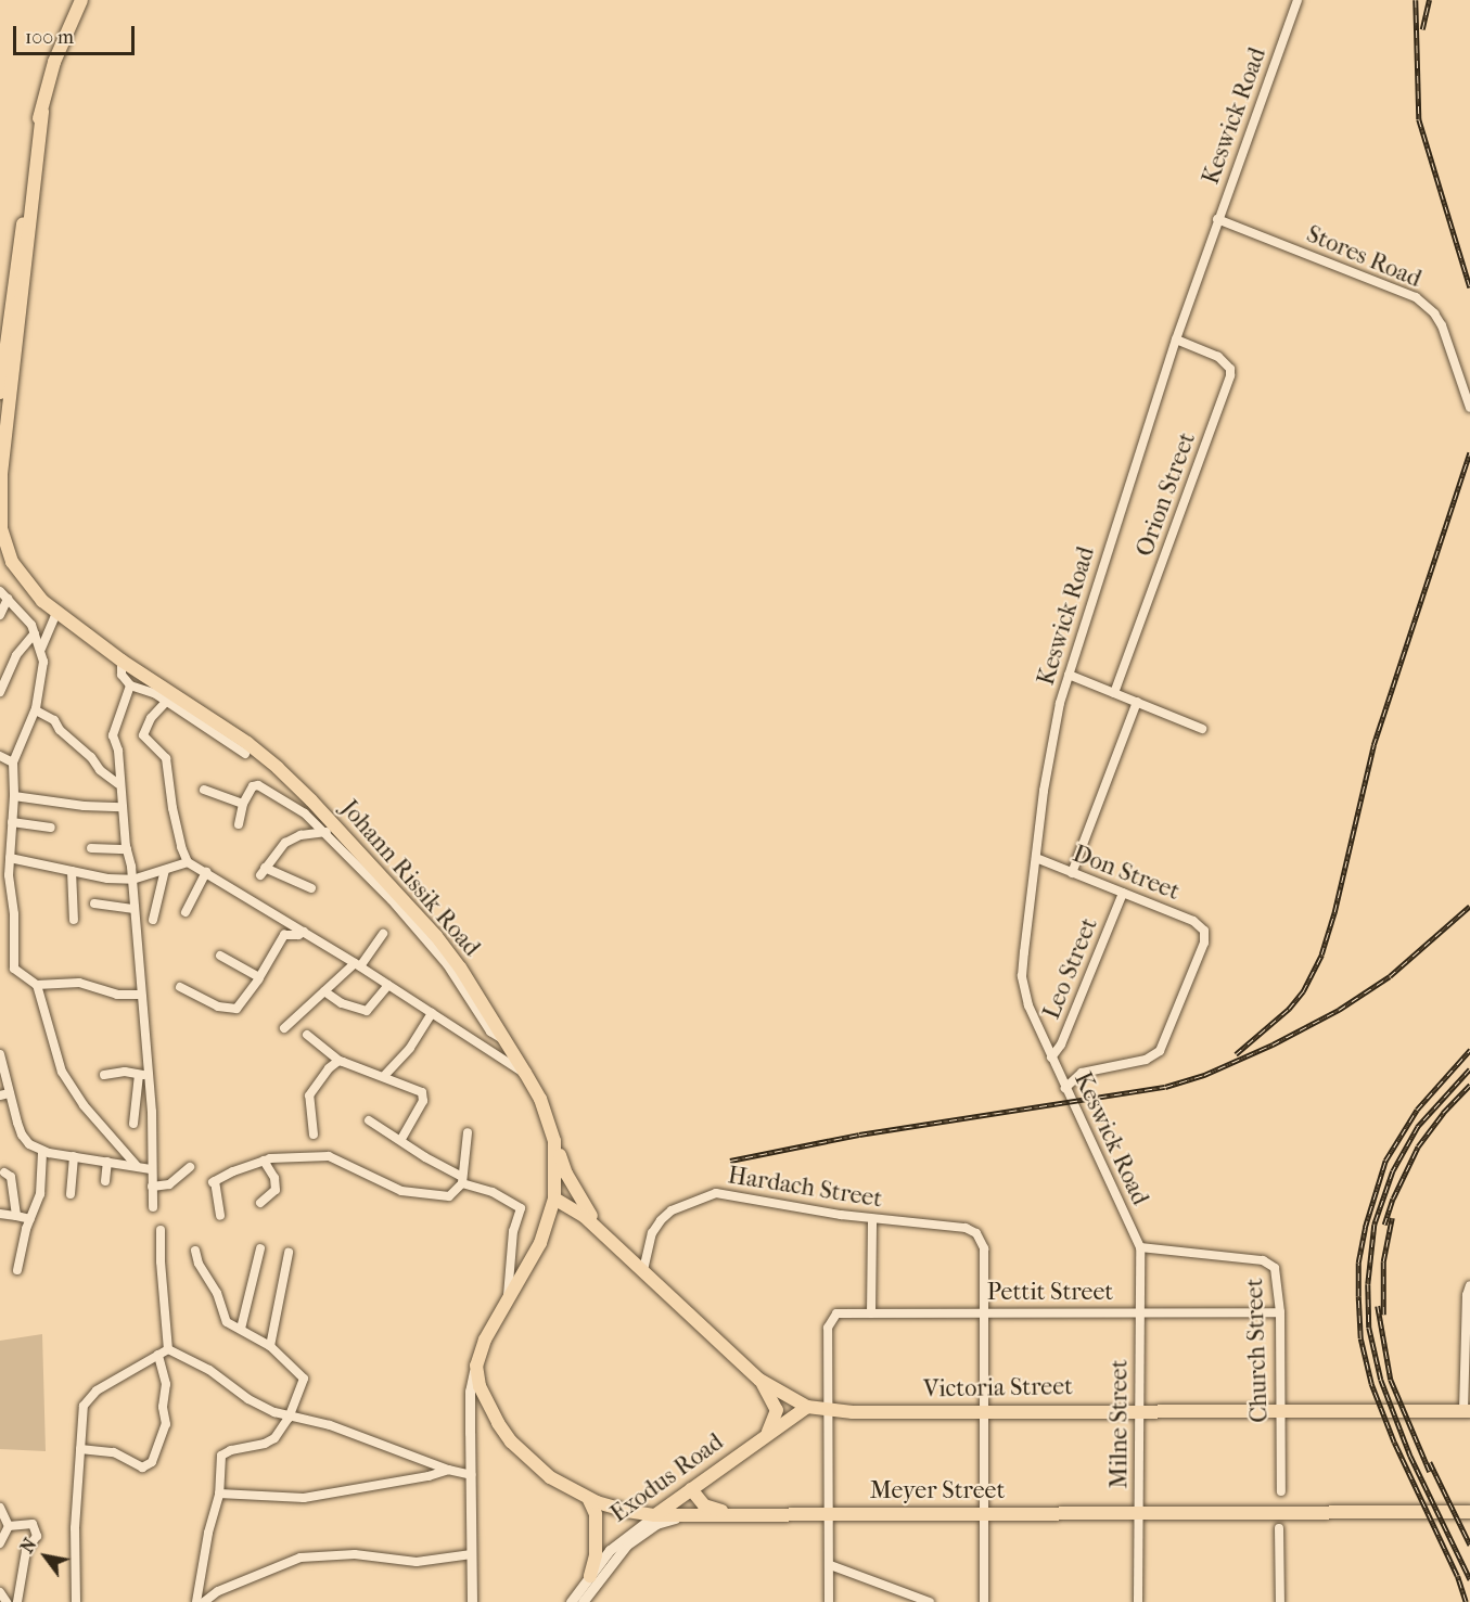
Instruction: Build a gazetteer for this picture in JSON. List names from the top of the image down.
{
  "streets": {
    "main road": [
      "Johann Rissik Road",
      "Victoria Street",
      "Exodus Road",
      "Meyer Street"
    ],
    "street": [
      "Keswick Road",
      "Stores Road",
      "Orion Street",
      "Don Street",
      "Leo Street",
      "Hardach Street",
      "Pettit Street",
      "Church Street",
      "Milne Street"
    ]
  },
  "crossings": [
    ["Keswick Road", "Stores Road"],
    ["Keswick Road", "Orion Street"],
    ["Keswick Road", "Don Street"],
    ["Keswick Road", "Leo Street"],
    ["Keswick Road", "Church Street"],
    ["Keswick Road", "Milne Street"],
    ["Don Street", "Leo Street"],
    ["Johann Rissik Road", "Victoria Street"],
    ["Johann Rissik Road", "Meyer Street"],
    ["Hardach Street", "Pettit Street"],
    ["Hardach Street", "Victoria Street"],
    ["Pettit Street", "Church Street"],
    ["Pettit Street", "Victoria Street"],
    ["Pettit Street", "Milne Street"],
    ["Church Street", "Victoria Street"],
    ["Church Street", "Milne Street"],
    ["Victoria Street", "Milne Street"],
    ["Victoria Street", "Exodus Road"],
    ["Milne Street", "Meyer Street"],
    ["Exodus Road", "Meyer Street"]
  ],
  "scale_bar": "100 m",
  "north": "top left"
}
